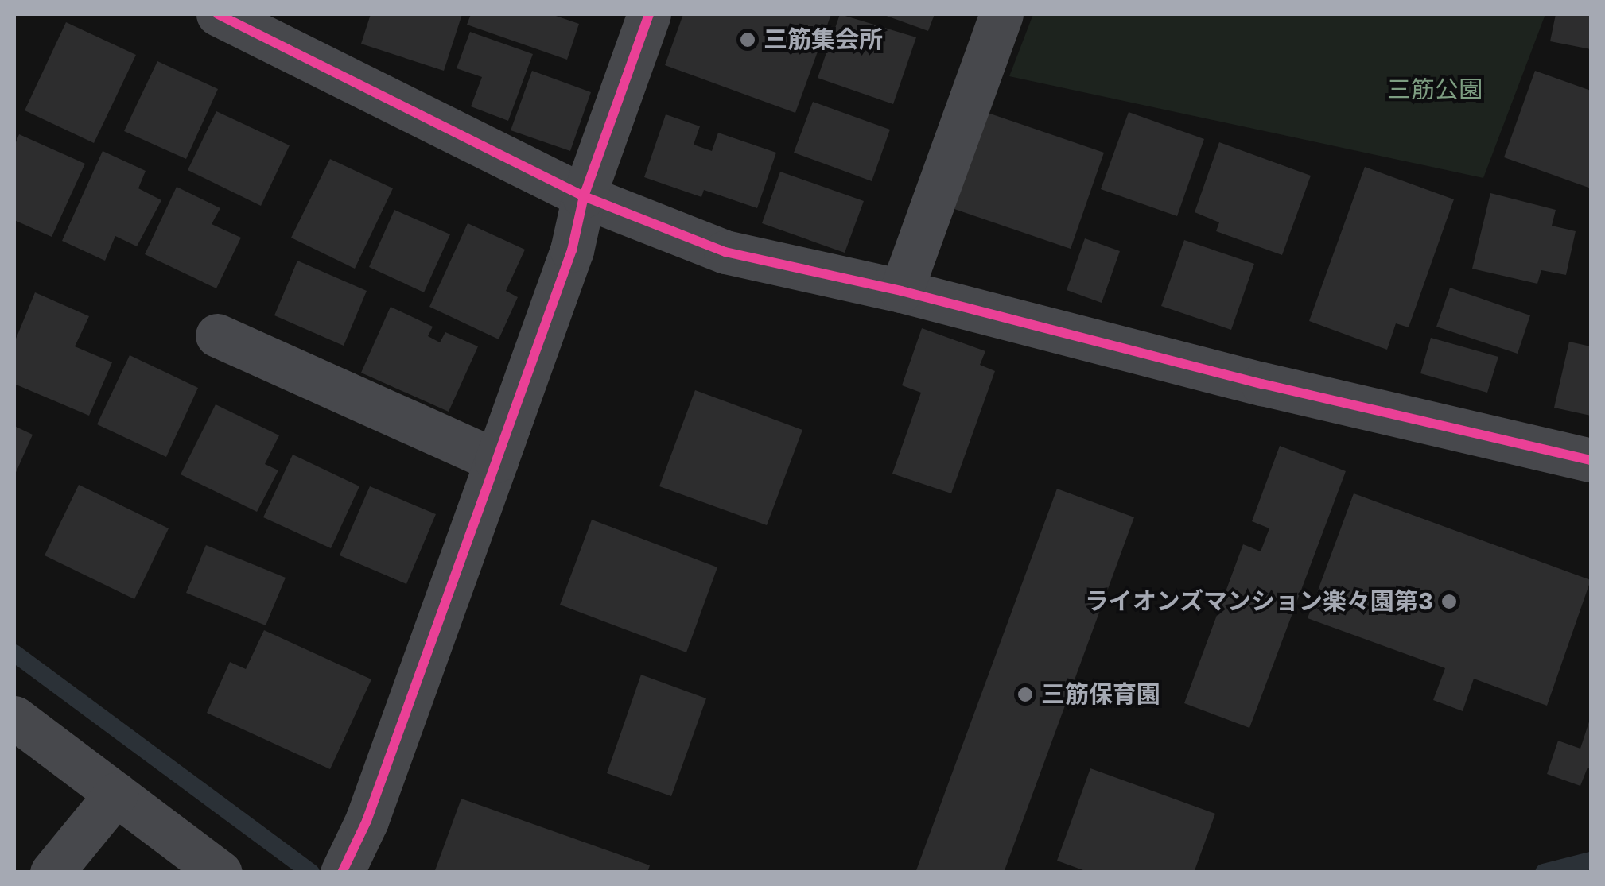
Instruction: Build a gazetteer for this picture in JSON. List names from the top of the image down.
{
  "parks": ["三筋公園"],
  "places": ["三筋集会所", "ライオンズマンション楽々園第３", "三筋保育園"]
}
